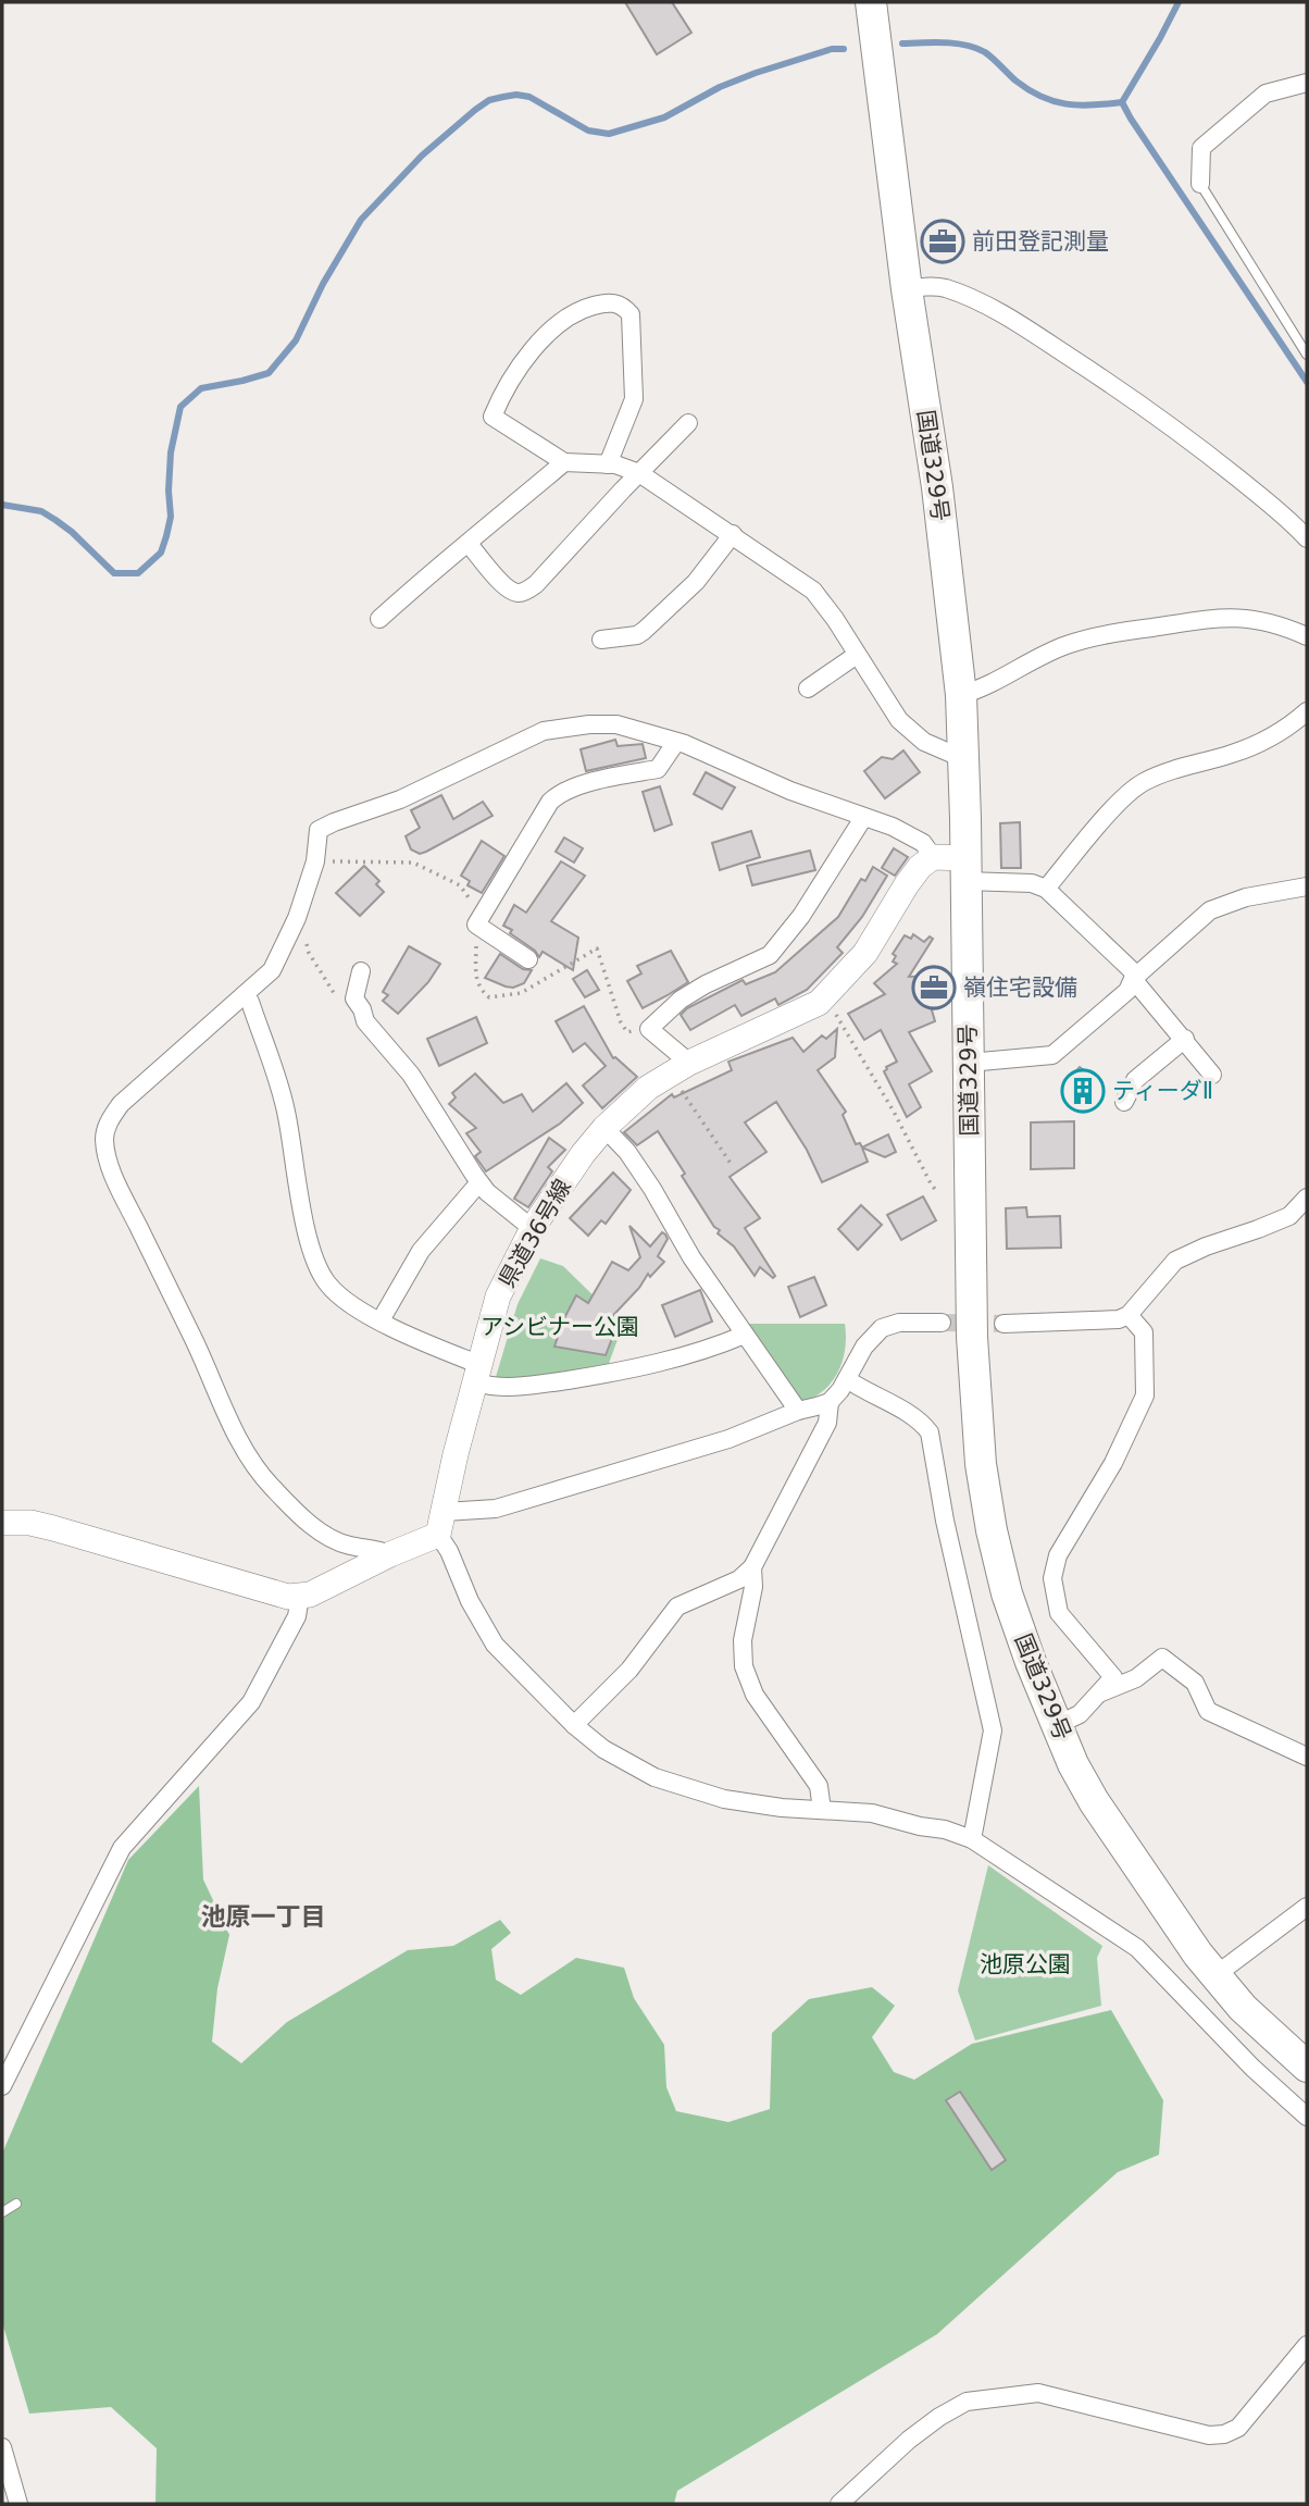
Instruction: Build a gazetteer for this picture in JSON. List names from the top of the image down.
{
  "streets": {
    "highway": ["国道329号"],
    "main road": ["県道36号線"]
  },
  "districts": ["池原一丁目"],
  "parks": ["アシビナー公園", "池原公園"],
  "places": {
    "office": ["前田登記測量", "嶺住宅設備"],
    "building": ["ティーダⅡ"]
  }
}
